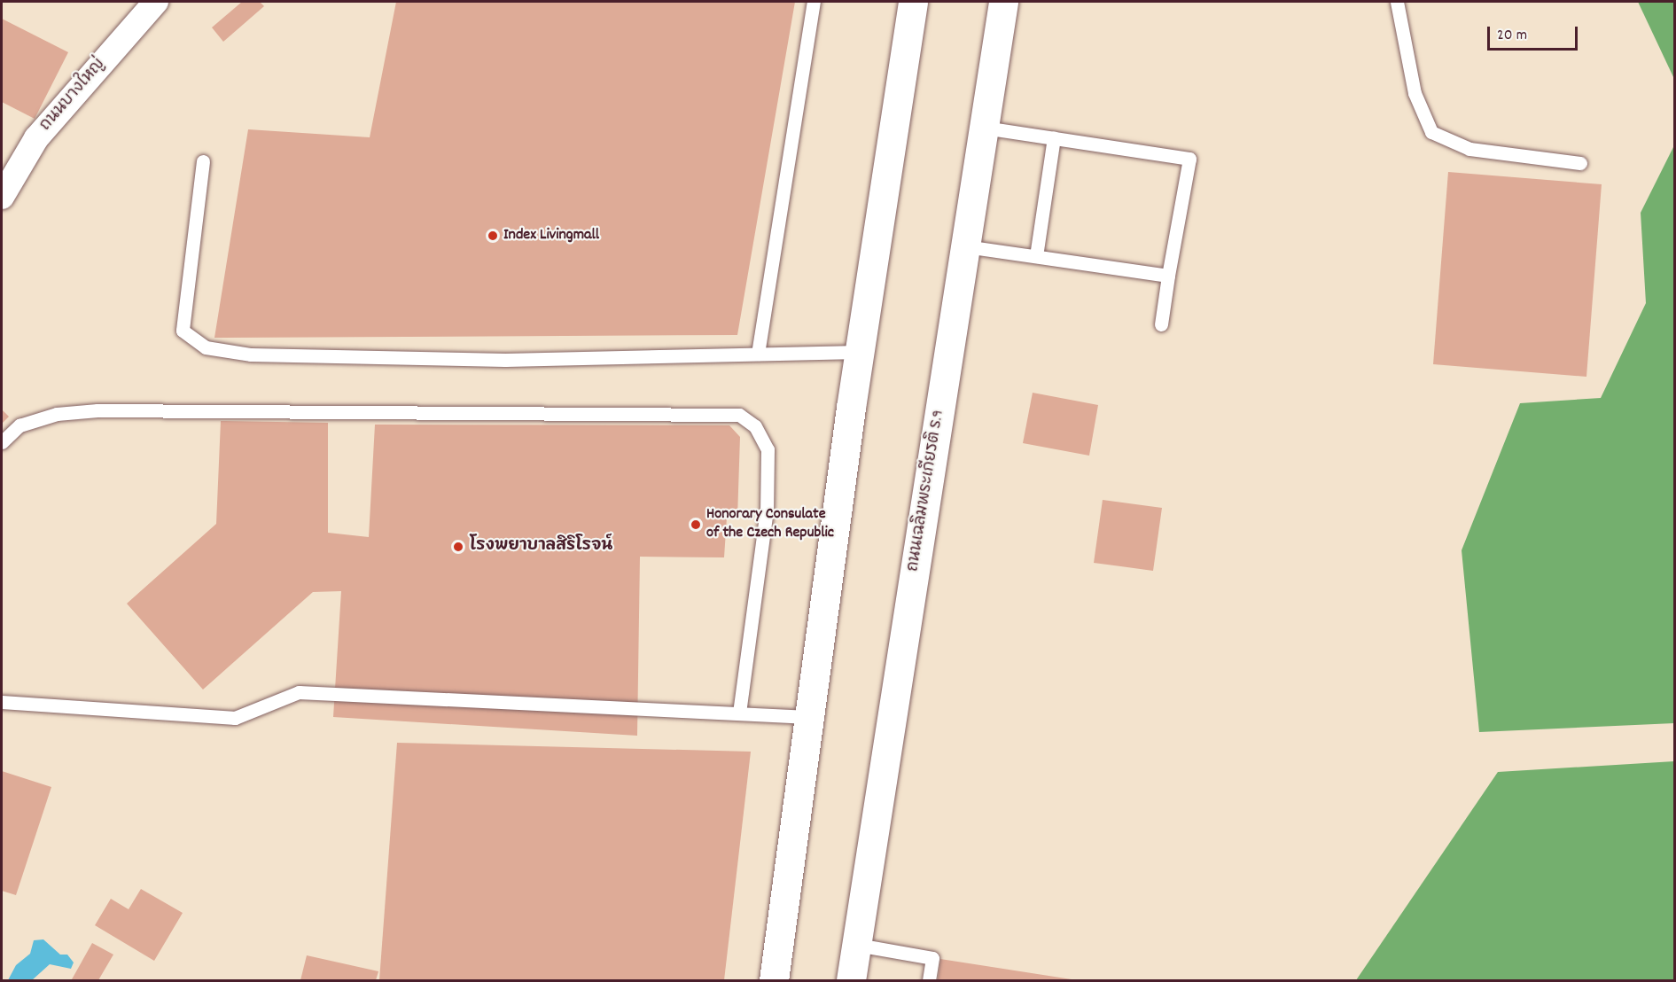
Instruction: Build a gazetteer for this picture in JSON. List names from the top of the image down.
{
  "streets": {
    "main road": ["ถนนเฉลิมพระเกียรติ ร.9"],
    "street": ["ถนนบางใหญ่"]
  },
  "places": ["Index Livingmall", "Honorary Consulate of the Czech Republic", "โรงพยาบาลสิริโรจน์"],
  "scale_bar": "20 m"
}
